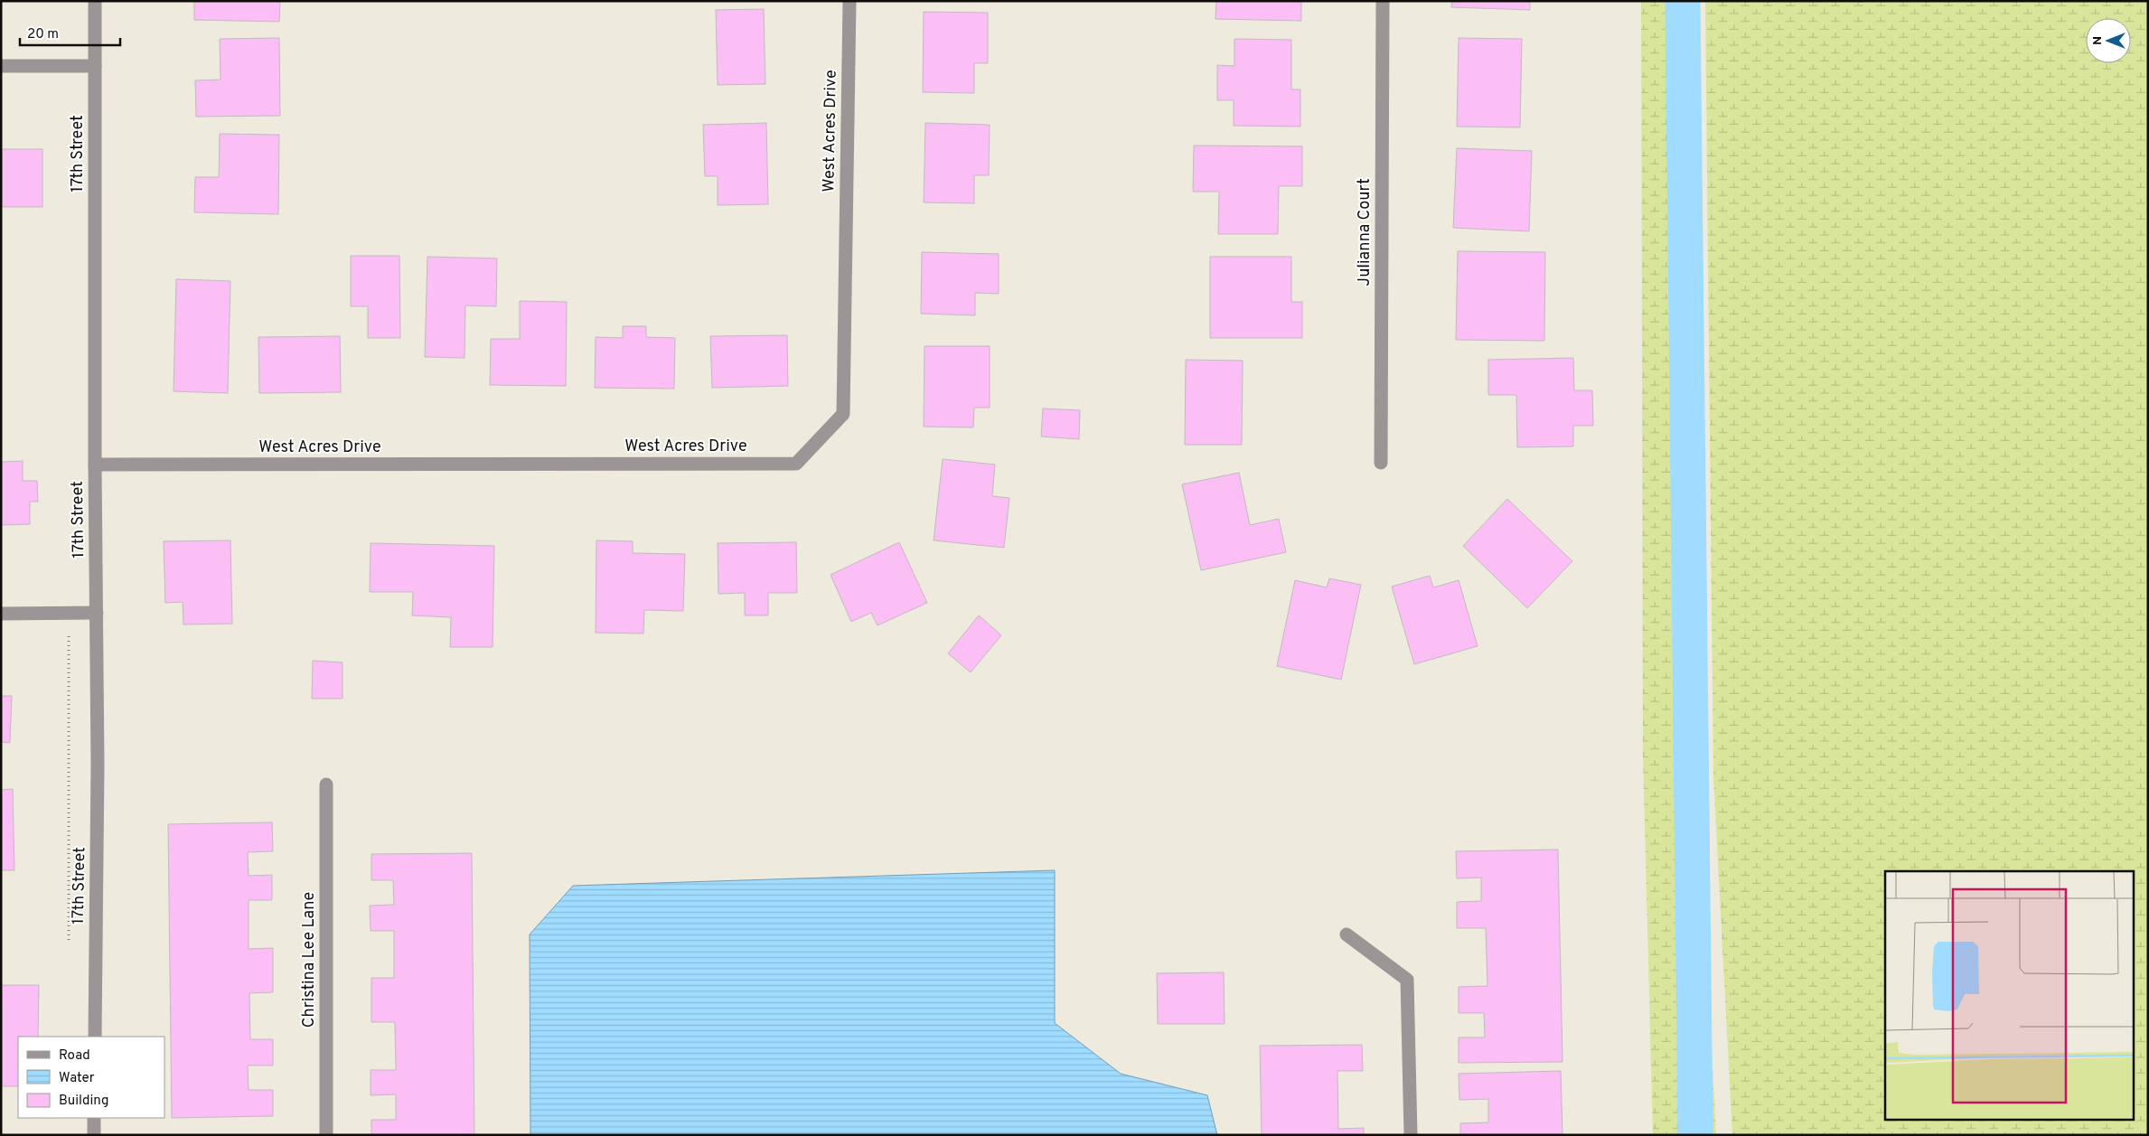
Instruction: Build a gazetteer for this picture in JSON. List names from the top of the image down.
{
  "streets": {
    "street": [
      "West Acres Drive",
      "17th Street",
      "Julianna Court",
      "Christina Lee Lane"
    ]
  },
  "crossings": [
    ["West Acres Drive", "17th Street"]
  ],
  "legend": ["Road", "Water", "Building"],
  "scale_bar": "20 m",
  "north": "left"
}
